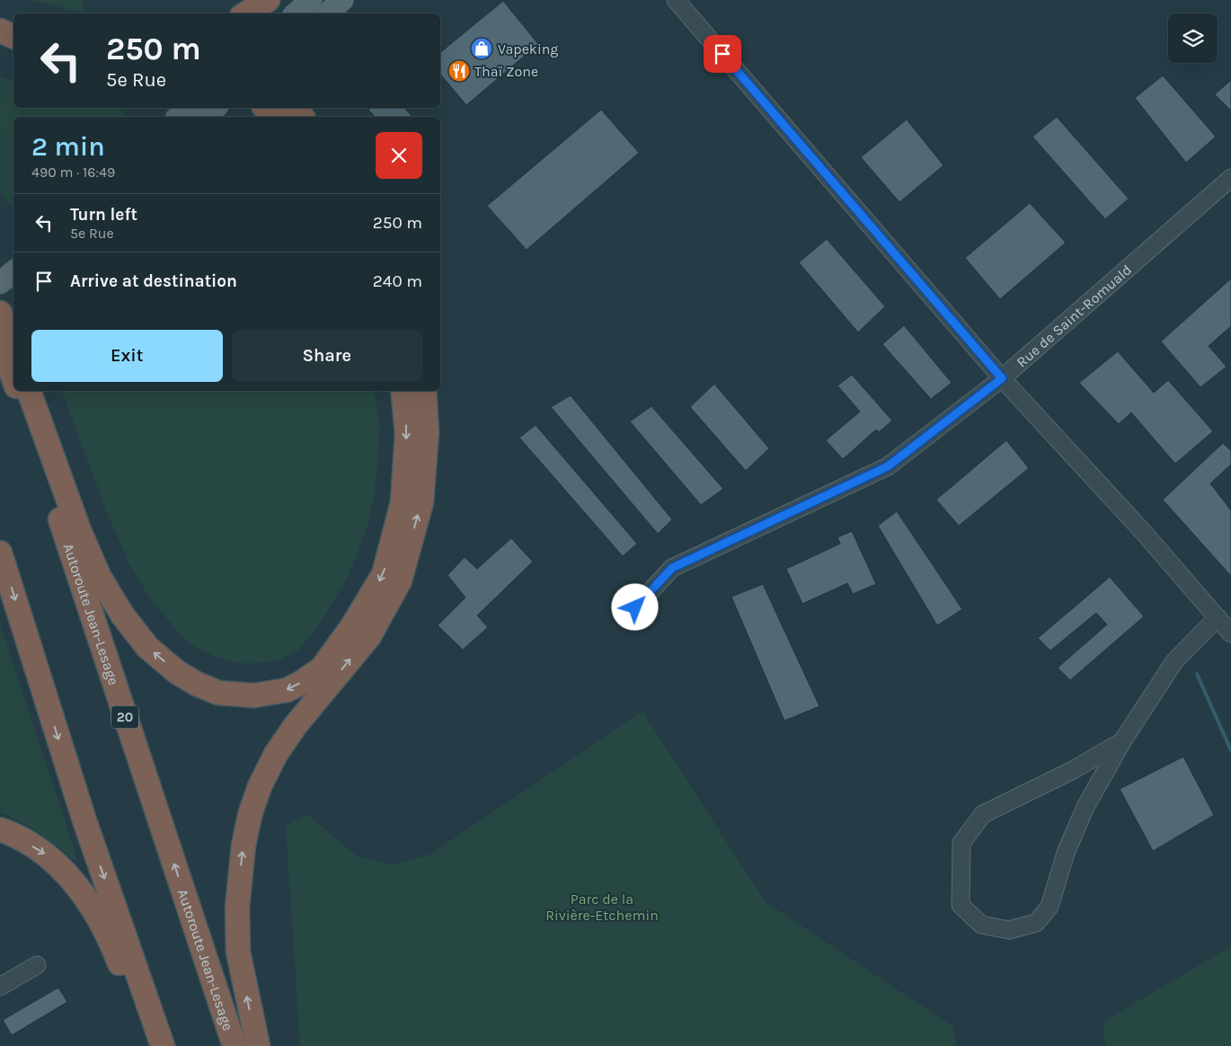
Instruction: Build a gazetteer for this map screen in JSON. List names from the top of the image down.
{
  "streets": {
    "highway": ["Autoroute Jean-Lesage", "20"],
    "street": ["Rue de Saint-Romuald"]
  },
  "parks": ["Parc de la Rivière-Etchemin"],
  "places": {
    "shop": ["Vapeking"],
    "restaurant": ["Thaï Zone"]
  },
  "page": {
    "turn": ["250 m", "5e Rue"],
    "heading": ["2 min", "490 m · 16:49"],
    "list": [
      {
        "name": "Turn left",
        "note": "5e Rue",
        "value": "250 m"
      },
      {
        "name": "Arrive at destination",
        "value": "240 m"
      }
    ],
    "buttons": ["Exit", "Share"]
  }
}
